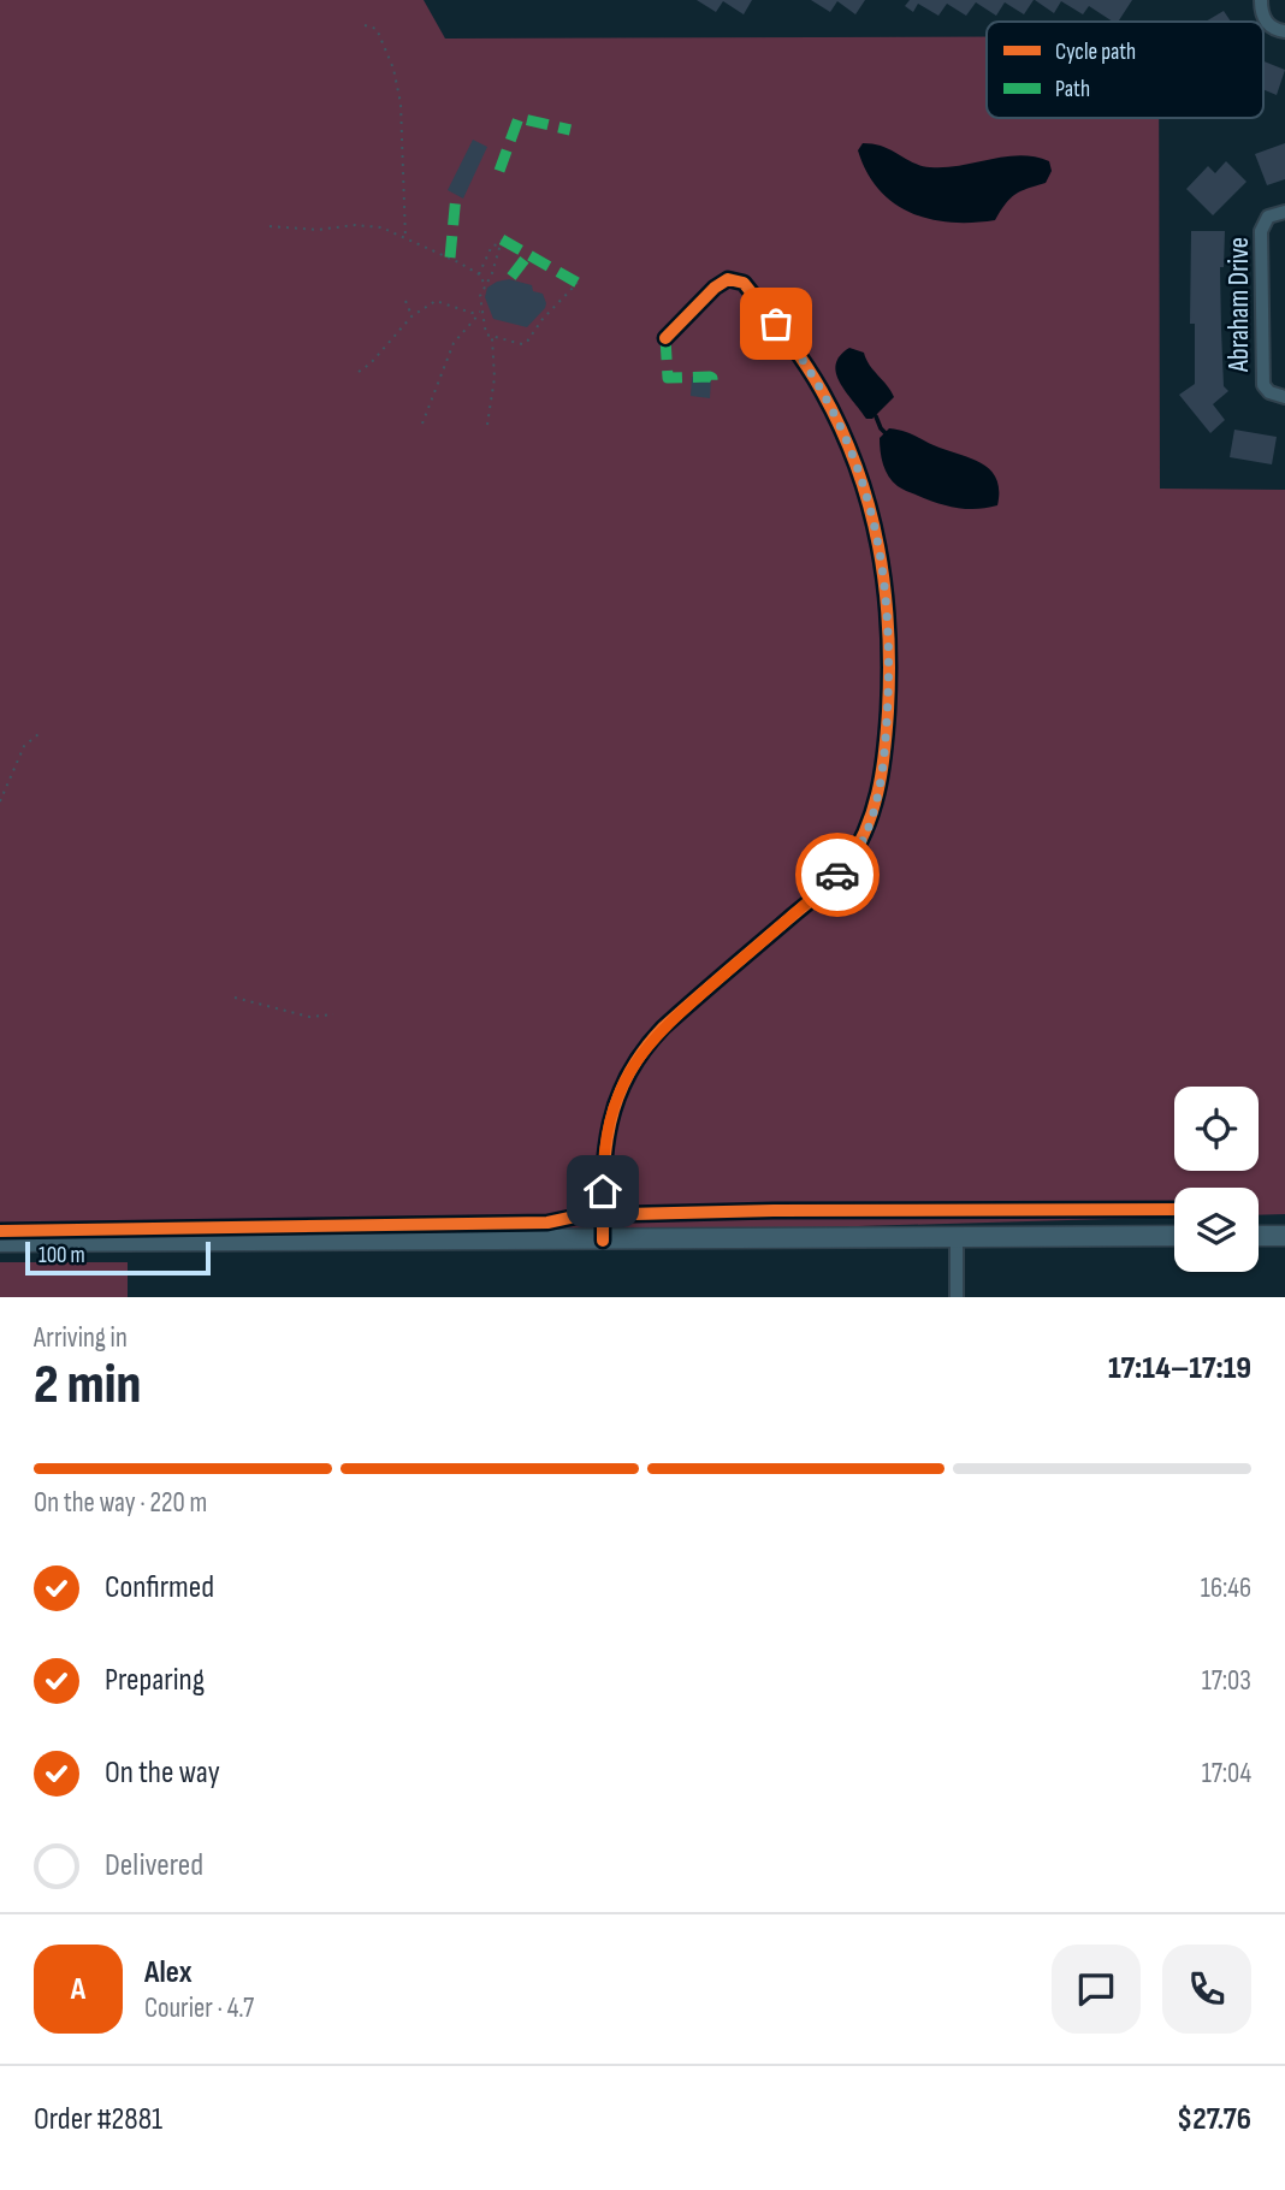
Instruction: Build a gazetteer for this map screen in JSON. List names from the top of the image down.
{
  "streets": {
    "street": ["Abraham Drive"]
  },
  "legend": ["Cycle path", "Path"],
  "scale_bar": "100 m",
  "page": {
    "scale": "100 m",
    "heading": ["2 min", "Arriving in", "17:14–17:19"],
    "panel": [
      "Alex",
      "Courier · 4.7",
      "Order #2881",
      "$27.76"
    ],
    "bar": "On the way · 220 m",
    "list": [
      ["Confirmed", "16:46"],
      ["Preparing", "17:03"],
      ["On the way", "17:04"],
      "Delivered"
    ],
    "round": "A"
  }
}
